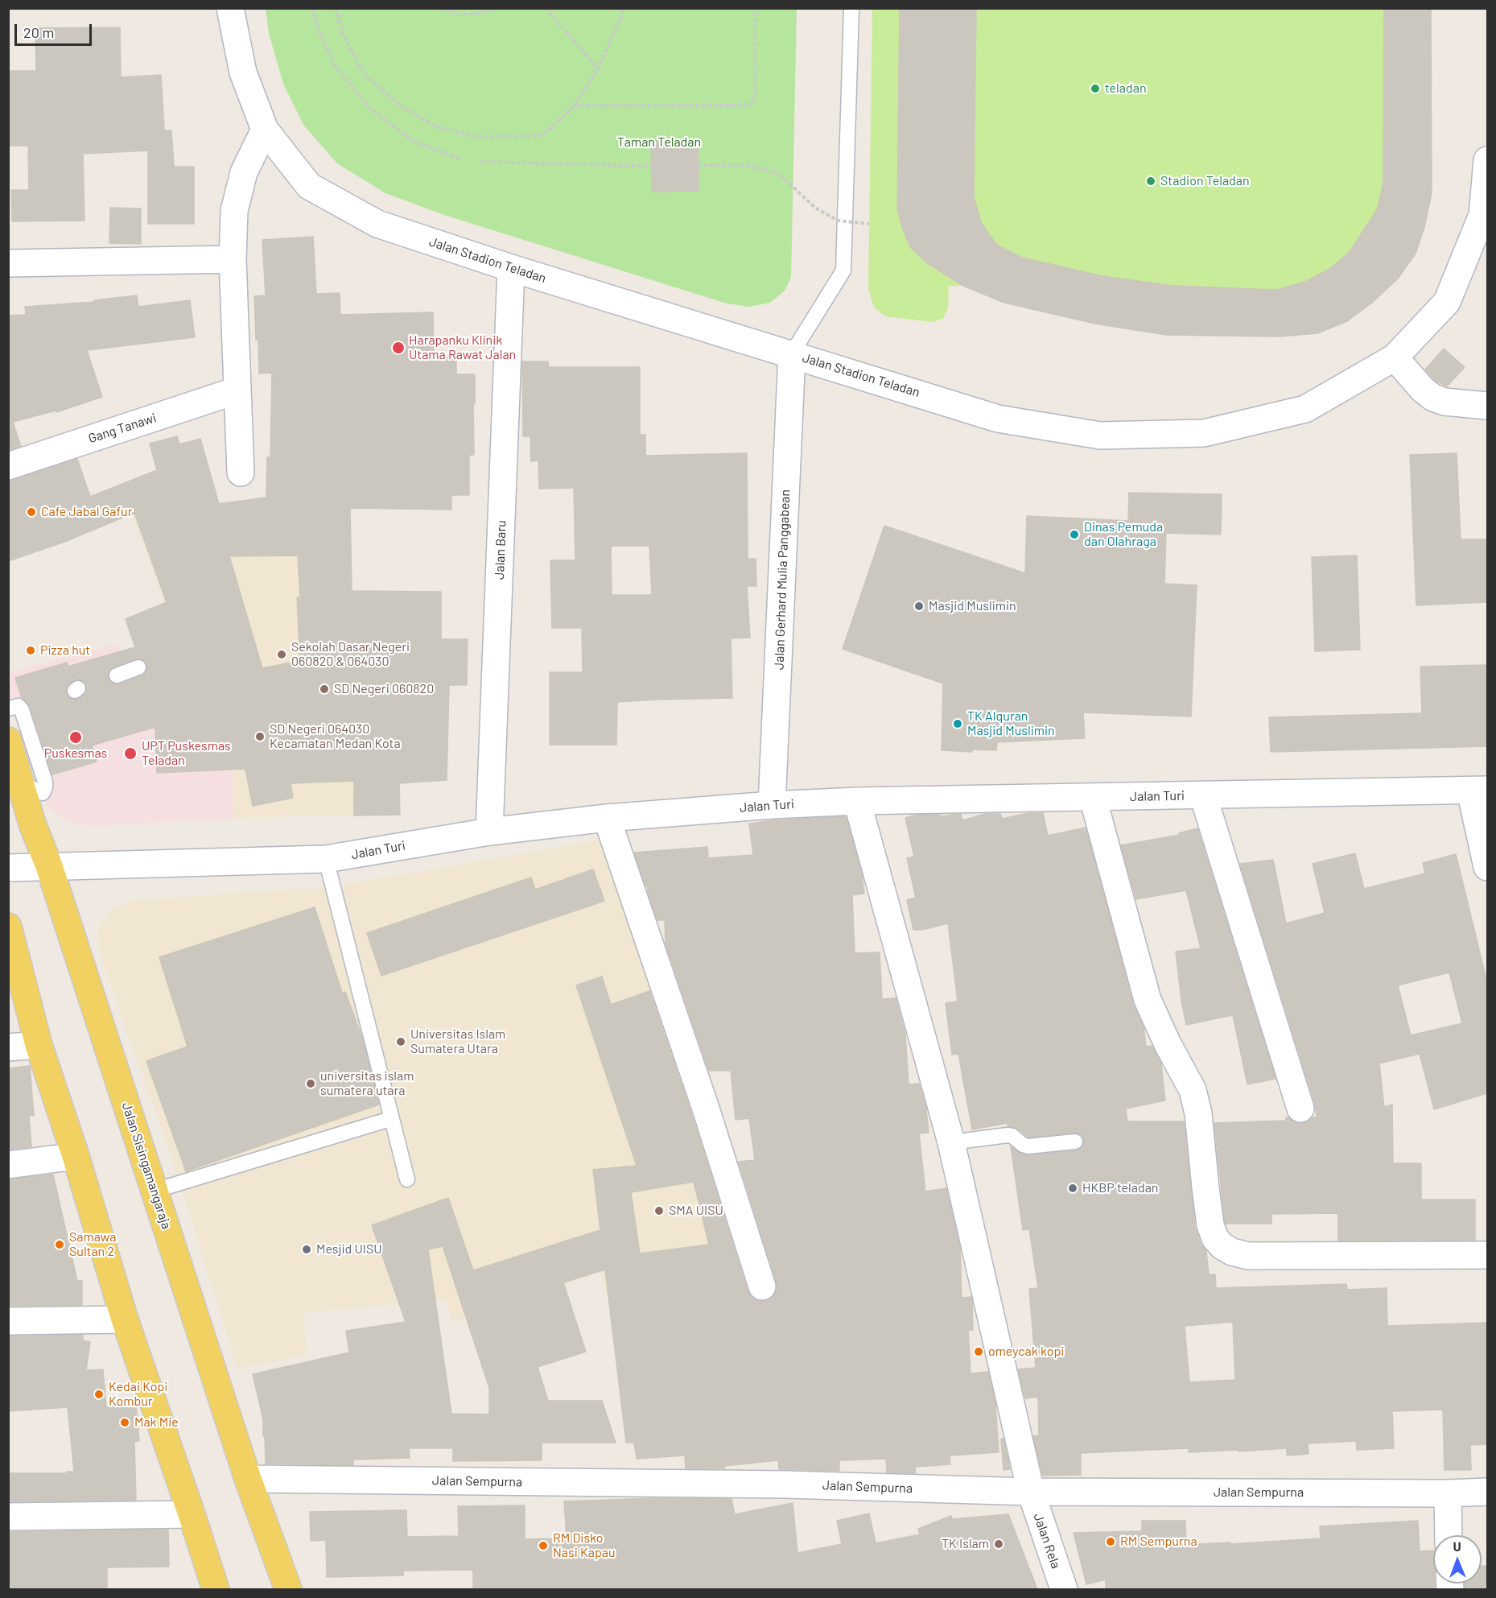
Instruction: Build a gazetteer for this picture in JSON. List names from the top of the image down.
{
  "streets": {
    "main road": ["Jalan Sisingamangaraja"],
    "street": [
      "Jalan Stadion Teladan",
      "Gang Tanawi",
      "Jalan Baru",
      "Jalan Gerhard Mulia Panggabean",
      "Jalan Turi",
      "Jalan Sempurna",
      "Jalan Rela"
    ]
  },
  "crossings": [
    ["Jalan Stadion Teladan", "Jalan Baru"],
    ["Jalan Stadion Teladan", "Jalan Gerhard Mulia Panggabean"],
    ["Jalan Baru", "Jalan Turi"],
    ["Jalan Gerhard Mulia Panggabean", "Jalan Turi"],
    ["Jalan Turi", "Jalan Sisingamangaraja"],
    ["Jalan Turi", "Jalan Rela"],
    ["Jalan Sisingamangaraja", "Jalan Sempurna"],
    ["Jalan Sempurna", "Jalan Rela"]
  ],
  "parks": ["Taman Teladan"],
  "places": [
    "teladan",
    "Stadion Teladan",
    "Harapanku Klinik Utama Rawat Jalan",
    "Cafe Jabal Gafur",
    "Dinas Pemuda dan Olahraga",
    "Masjid Muslimin",
    "Pizza hut",
    "Sekolah Dasar Negeri 060820 & 064030",
    "SD Negeri 060820",
    "TK Alquran Masjid Muslimin",
    "SD Negeri 064030 Kecamatan Medan Kota",
    "Puskesmas",
    "UPT Puskesmas Teladan",
    "Universitas Islam Sumatera Utara",
    "universitas islam sumatera utara",
    "HKBP teladan",
    "SMA UISU",
    "Samawa Sultan 2",
    "Mesjid UISU",
    "omeycak kopi",
    "Kedai Kopi Kombur",
    "Mak Mie",
    "RM Sempurna",
    "TK Islam",
    "RM Disko Nasi Kapau"
  ],
  "scale_bar": "20 m",
  "north": "top"
}
